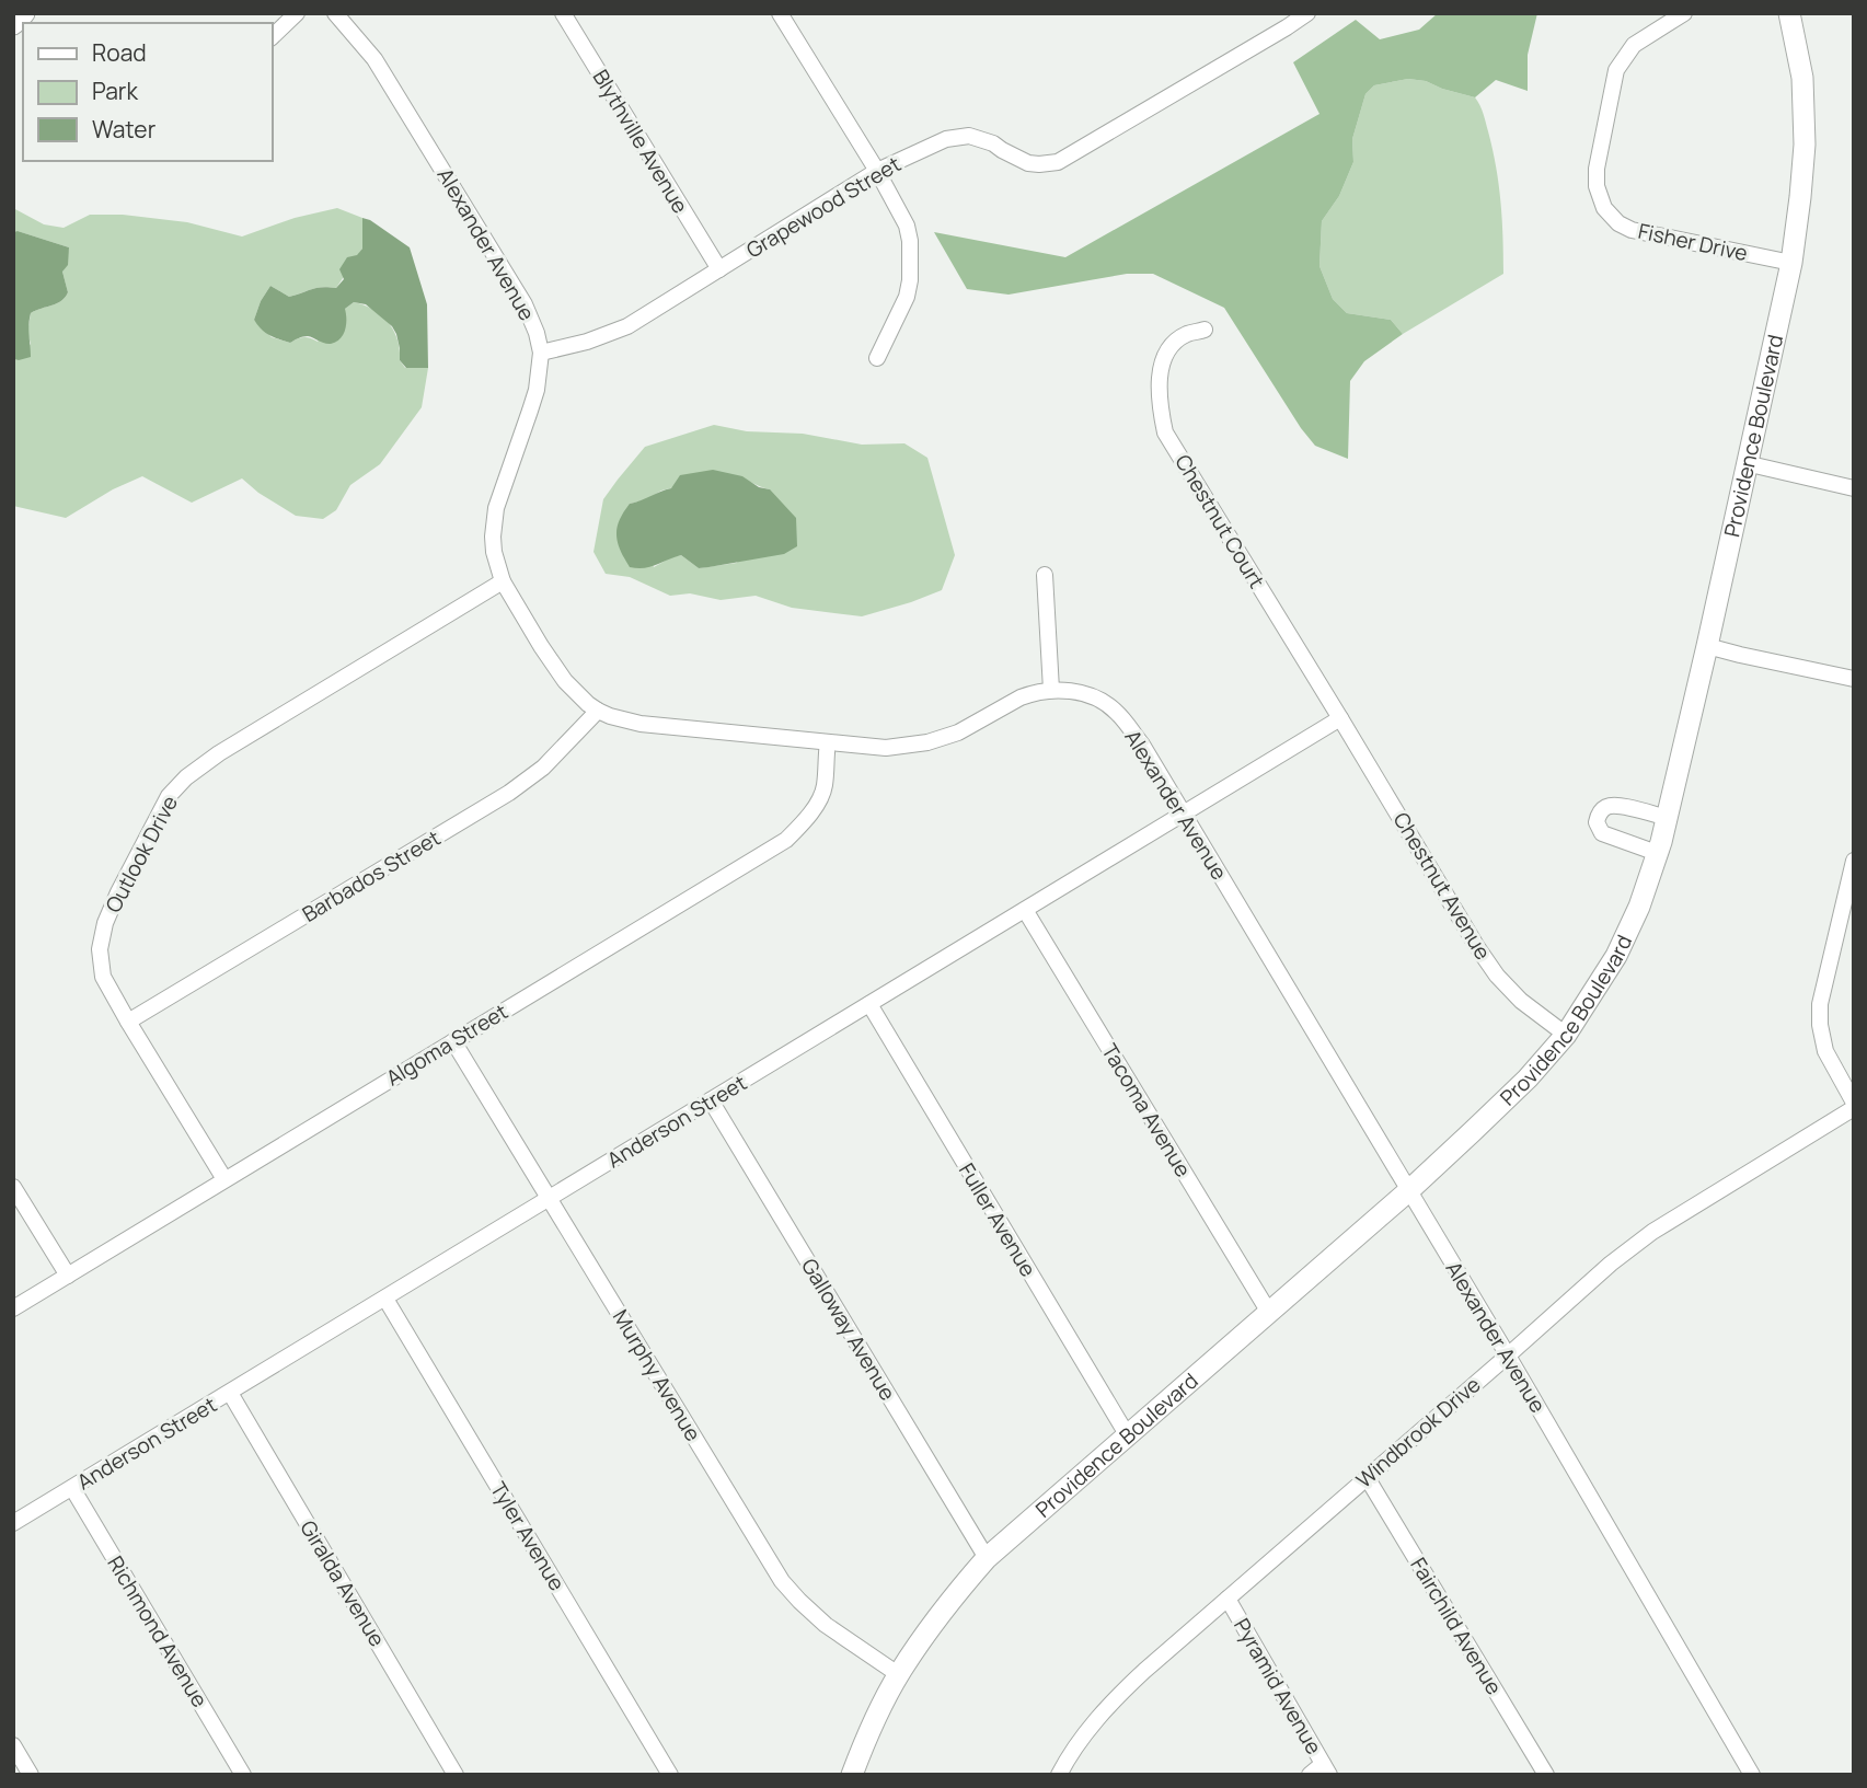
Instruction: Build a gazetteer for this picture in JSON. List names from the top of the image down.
{
  "streets": {
    "main road": ["Providence Boulevard"],
    "street": [
      "Blythville Avenue",
      "Grapewood Street",
      "Fisher Drive",
      "Alexander Avenue",
      "Chestnut Court",
      "Outlook Drive",
      "Barbados Street",
      "Chestnut Avenue",
      "Algoma Street",
      "Tacoma Avenue",
      "Anderson Street",
      "Fuller Avenue",
      "Galloway Avenue",
      "Murphy Avenue",
      "Windbrook Drive",
      "Tyler Avenue",
      "Giralda Avenue",
      "Fairchild Avenue",
      "Richmond Avenue",
      "Pyramid Avenue"
    ]
  },
  "crossings": [
    ["Blythville Avenue", "Grapewood Street"],
    ["Grapewood Street", "Alexander Avenue"],
    ["Fisher Drive", "Providence Boulevard"],
    ["Alexander Avenue", "Providence Boulevard"],
    ["Alexander Avenue", "Outlook Drive"],
    ["Alexander Avenue", "Barbados Street"],
    ["Alexander Avenue", "Algoma Street"],
    ["Alexander Avenue", "Anderson Street"],
    ["Alexander Avenue", "Windbrook Drive"],
    ["Providence Boulevard", "Chestnut Avenue"],
    ["Providence Boulevard", "Tacoma Avenue"],
    ["Providence Boulevard", "Fuller Avenue"],
    ["Providence Boulevard", "Galloway Avenue"],
    ["Providence Boulevard", "Murphy Avenue"],
    ["Chestnut Court", "Chestnut Avenue"],
    ["Chestnut Court", "Anderson Street"],
    ["Outlook Drive", "Barbados Street"],
    ["Outlook Drive", "Algoma Street"],
    ["Chestnut Avenue", "Anderson Street"],
    ["Algoma Street", "Murphy Avenue"],
    ["Tacoma Avenue", "Anderson Street"],
    ["Anderson Street", "Fuller Avenue"],
    ["Anderson Street", "Galloway Avenue"],
    ["Anderson Street", "Murphy Avenue"],
    ["Anderson Street", "Tyler Avenue"],
    ["Anderson Street", "Giralda Avenue"],
    ["Anderson Street", "Richmond Avenue"],
    ["Windbrook Drive", "Fairchild Avenue"],
    ["Windbrook Drive", "Pyramid Avenue"]
  ],
  "legend": ["Road", "Park", "Water"]
}
